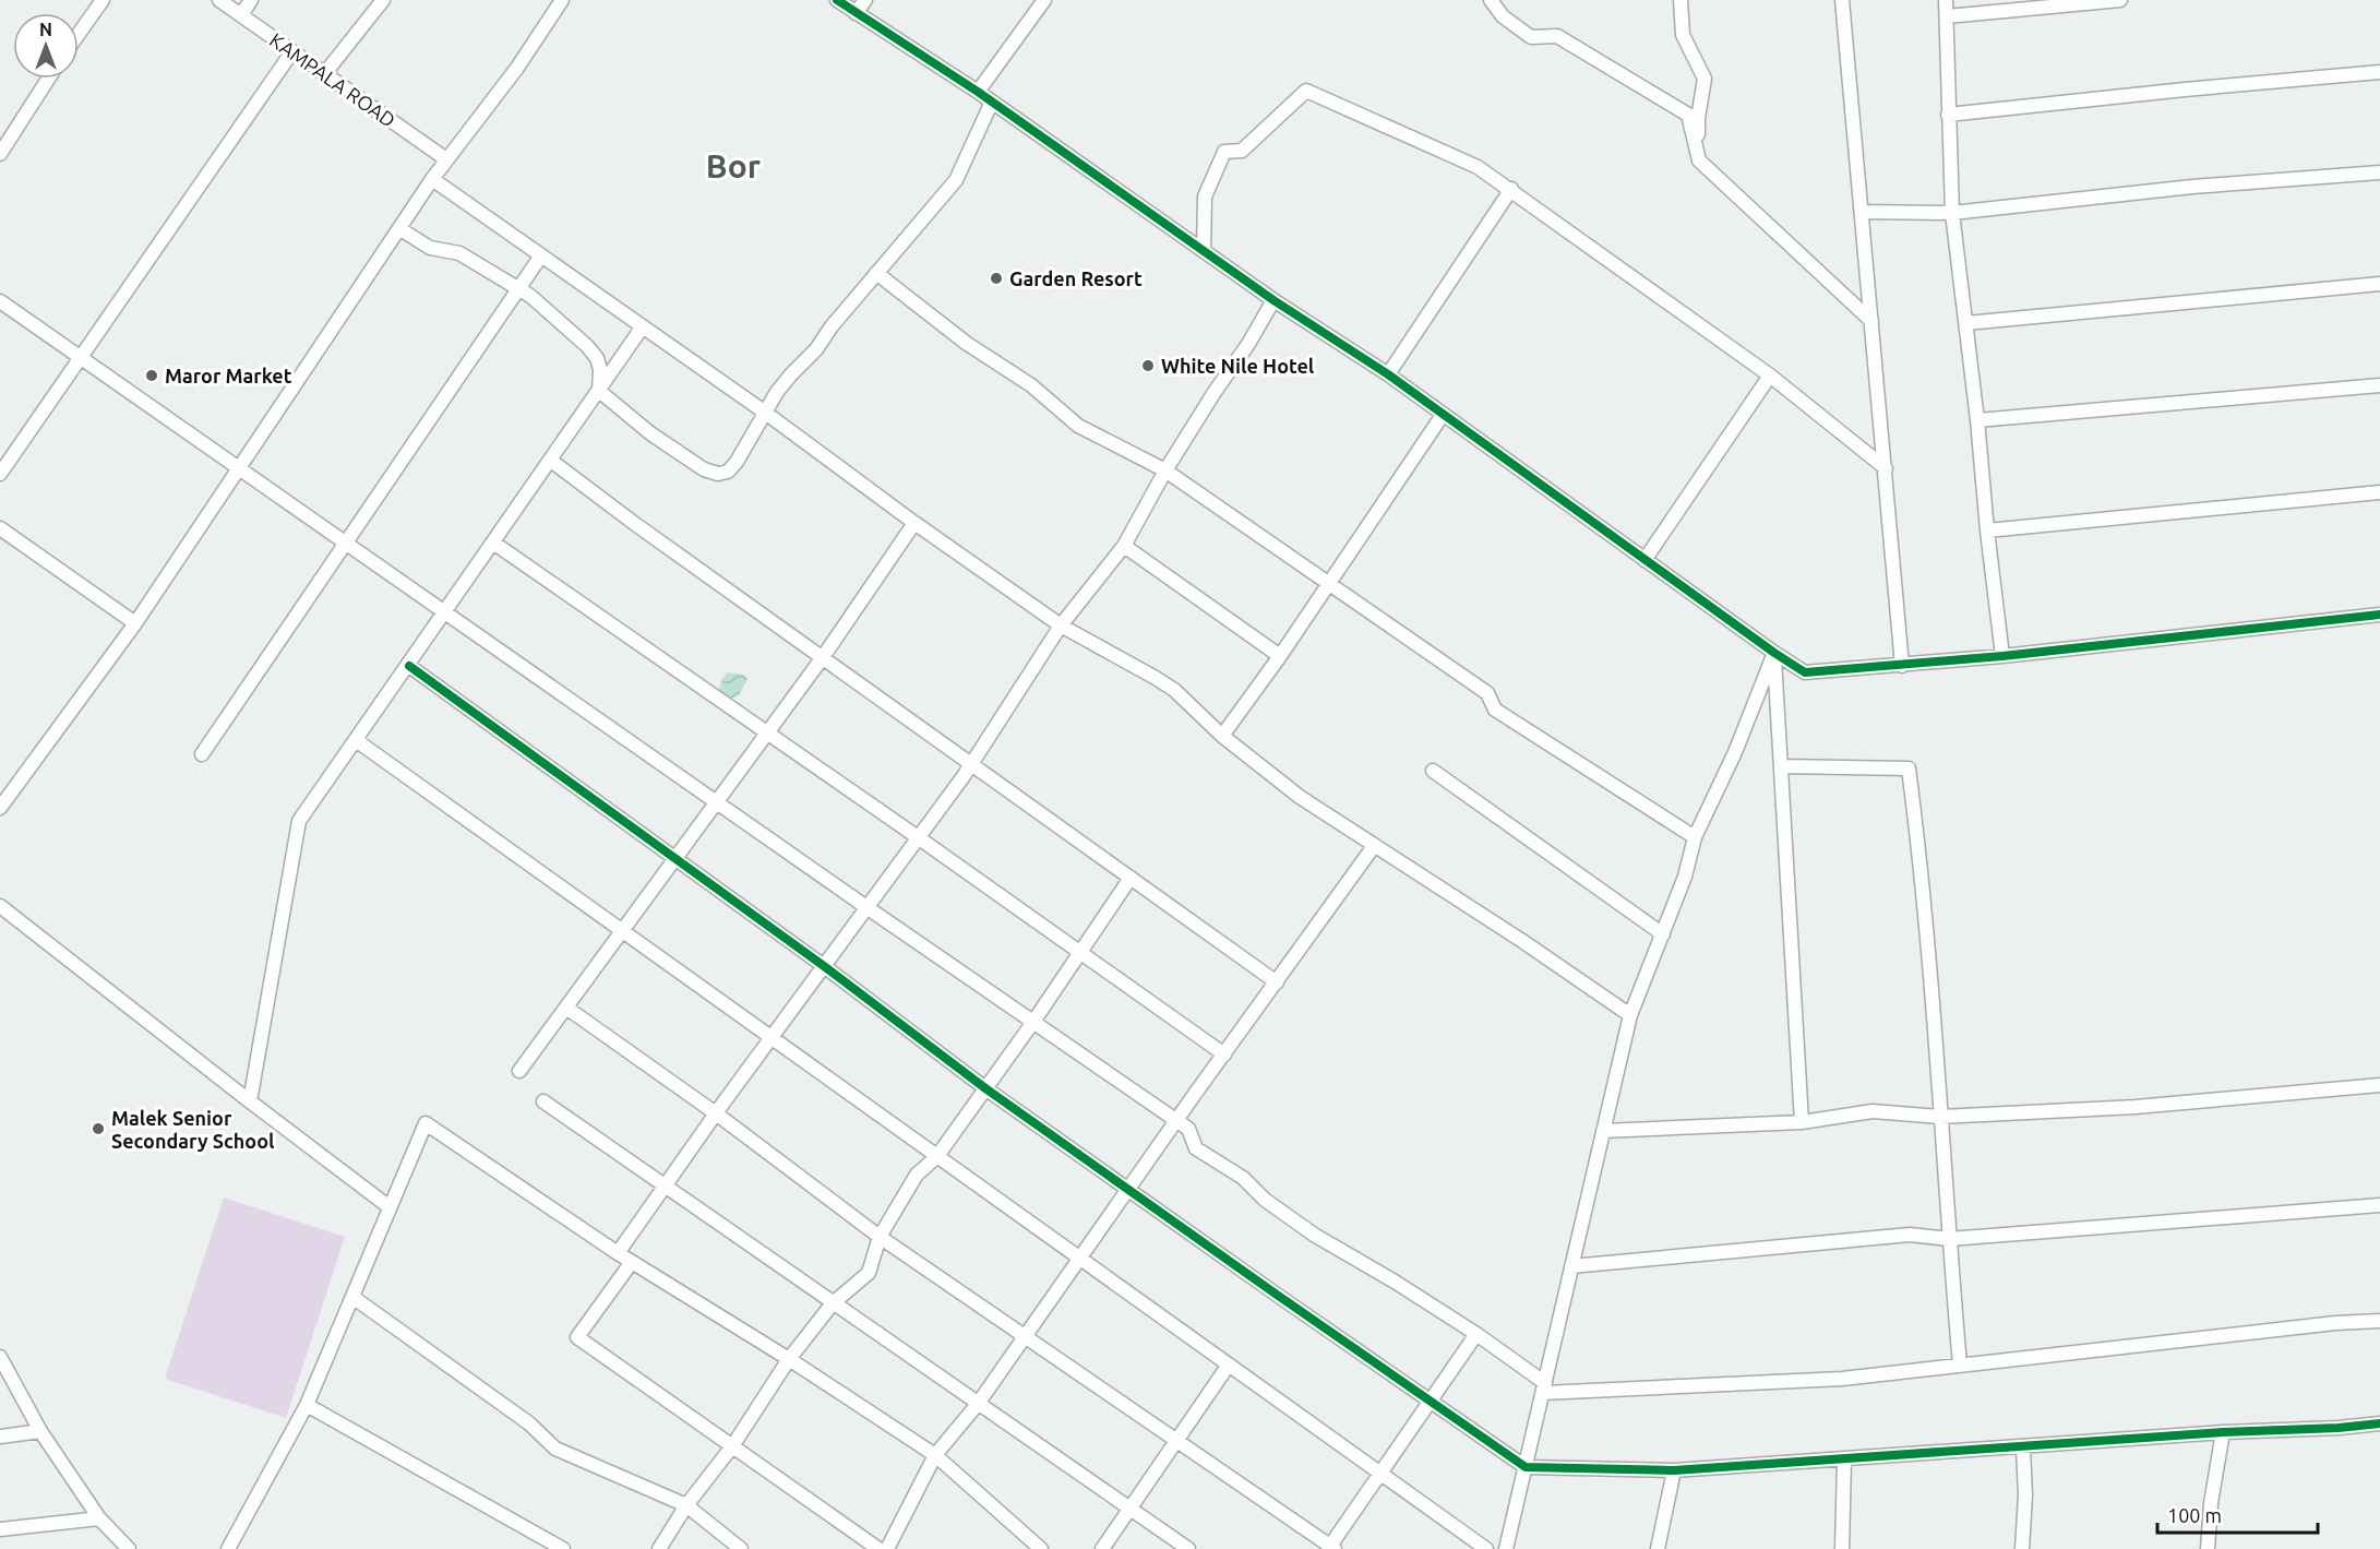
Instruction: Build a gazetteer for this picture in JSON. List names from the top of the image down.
{
  "streets": {
    "street": ["KAMPALA ROAD"]
  },
  "districts": ["Bor"],
  "places": [
    "Garden Resort",
    "White Nile Hotel",
    "Maror Market",
    "Malek Senior Secondary School"
  ],
  "scale_bar": "100 m",
  "north": "top"
}
